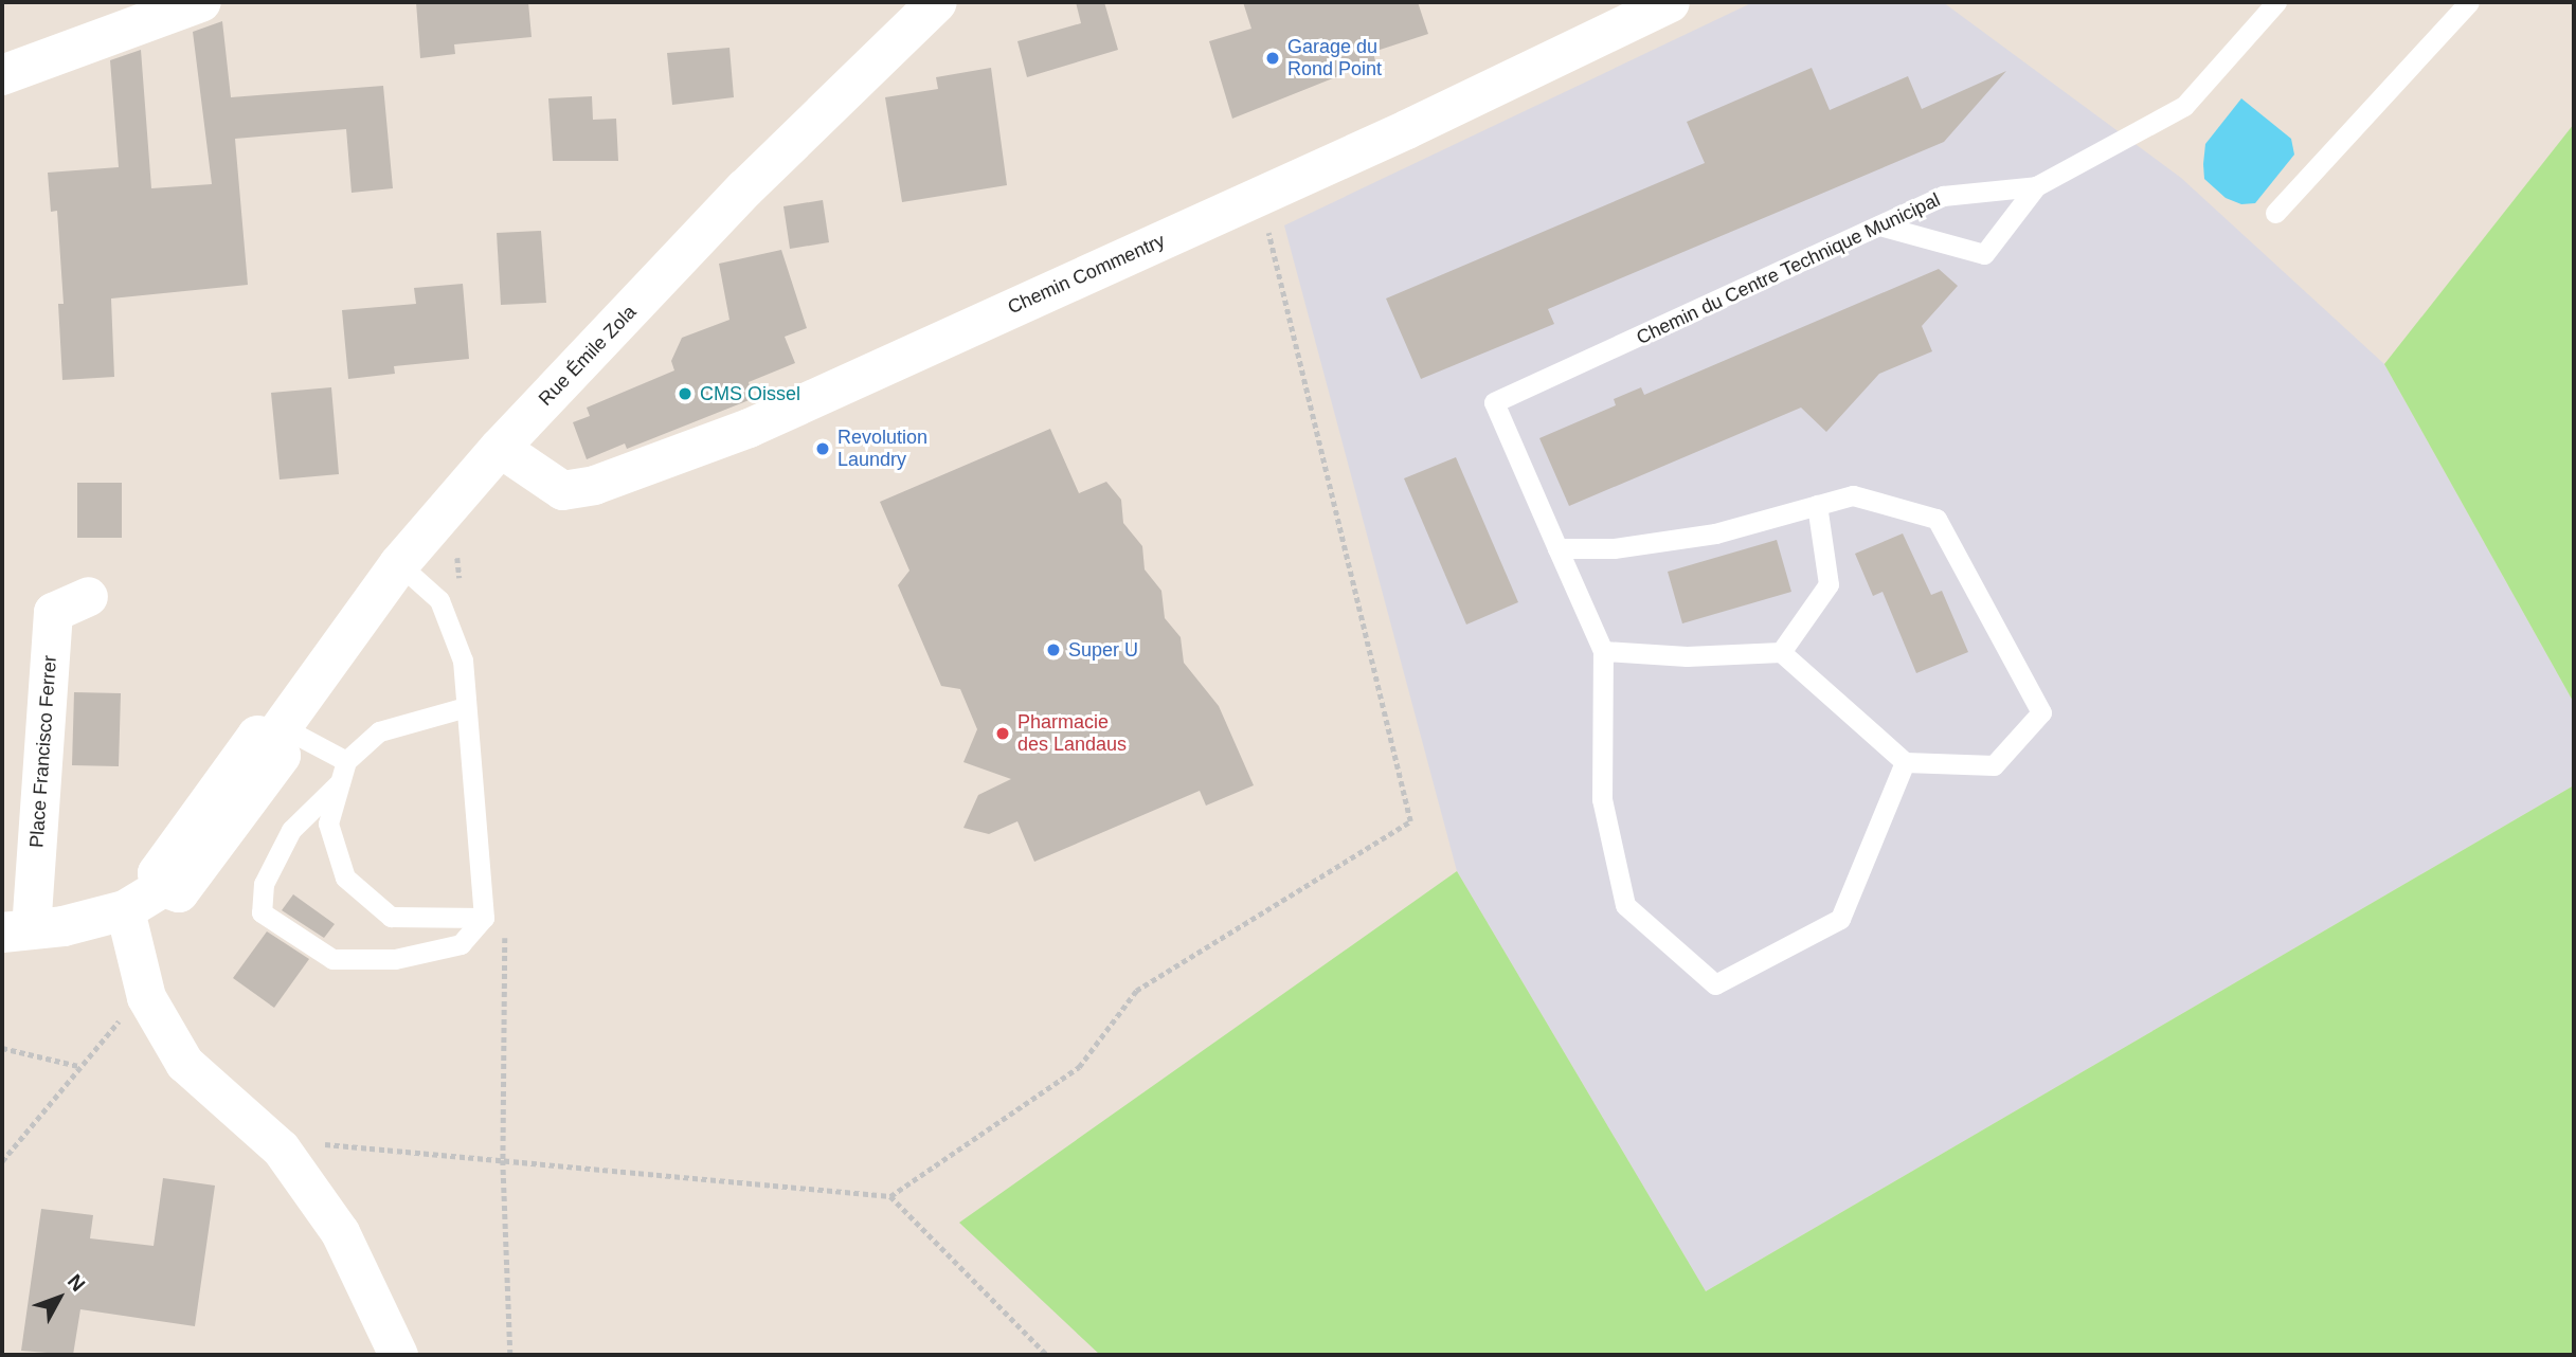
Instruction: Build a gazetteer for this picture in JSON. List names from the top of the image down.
{
  "streets": {
    "main road": ["Rue Émile Zola"],
    "street": ["Chemin Commentry", "Place Francisco Ferrer"],
    "lane": ["Chemin du Centre Technique Municipal"]
  },
  "crossings": [
    ["Chemin Commentry", "Rue Émile Zola"],
    ["Rue Émile Zola", "Place Francisco Ferrer"]
  ],
  "places": [
    "Garage du Rond Point",
    "CMS Oissel",
    "Revolution Laundry",
    "Super U",
    "Pharmacie des Landaus"
  ],
  "north": "top right"
}
